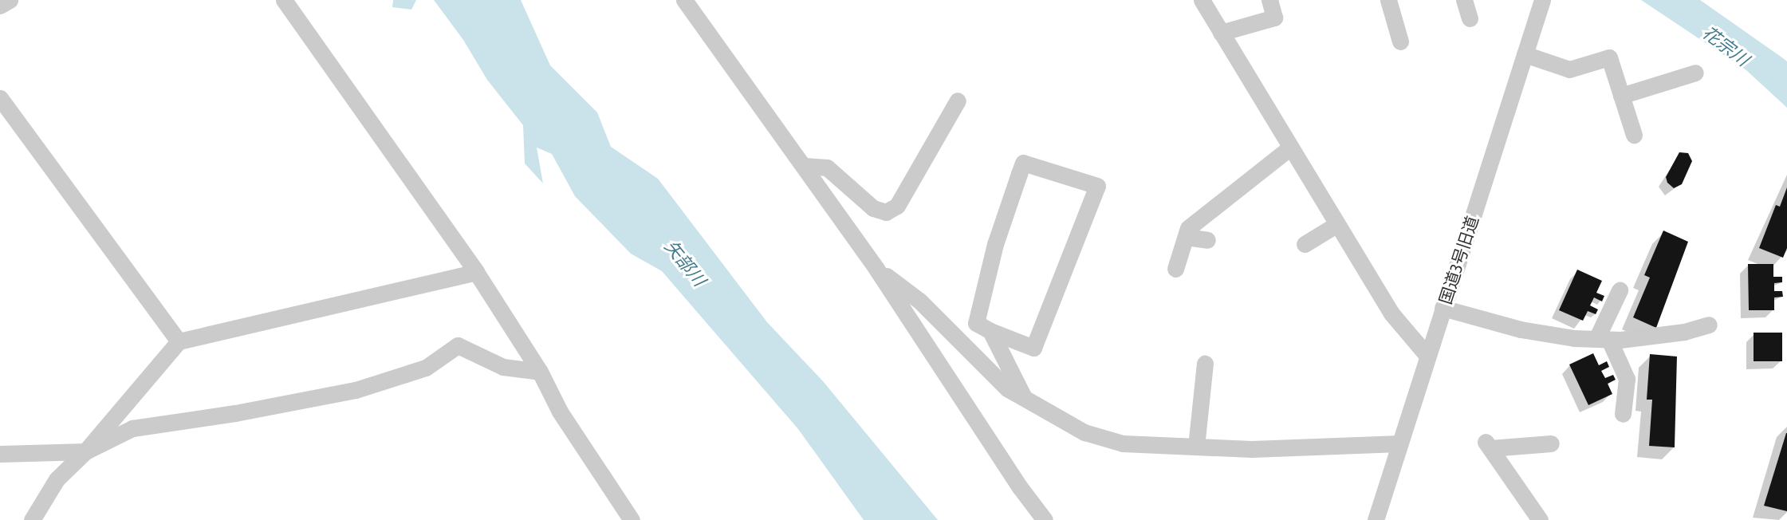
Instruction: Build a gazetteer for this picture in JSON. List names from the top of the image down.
{
  "streets": {
    "street": ["国道3号旧道"]
  },
  "water": ["花宗川", "矢部川"]
}
